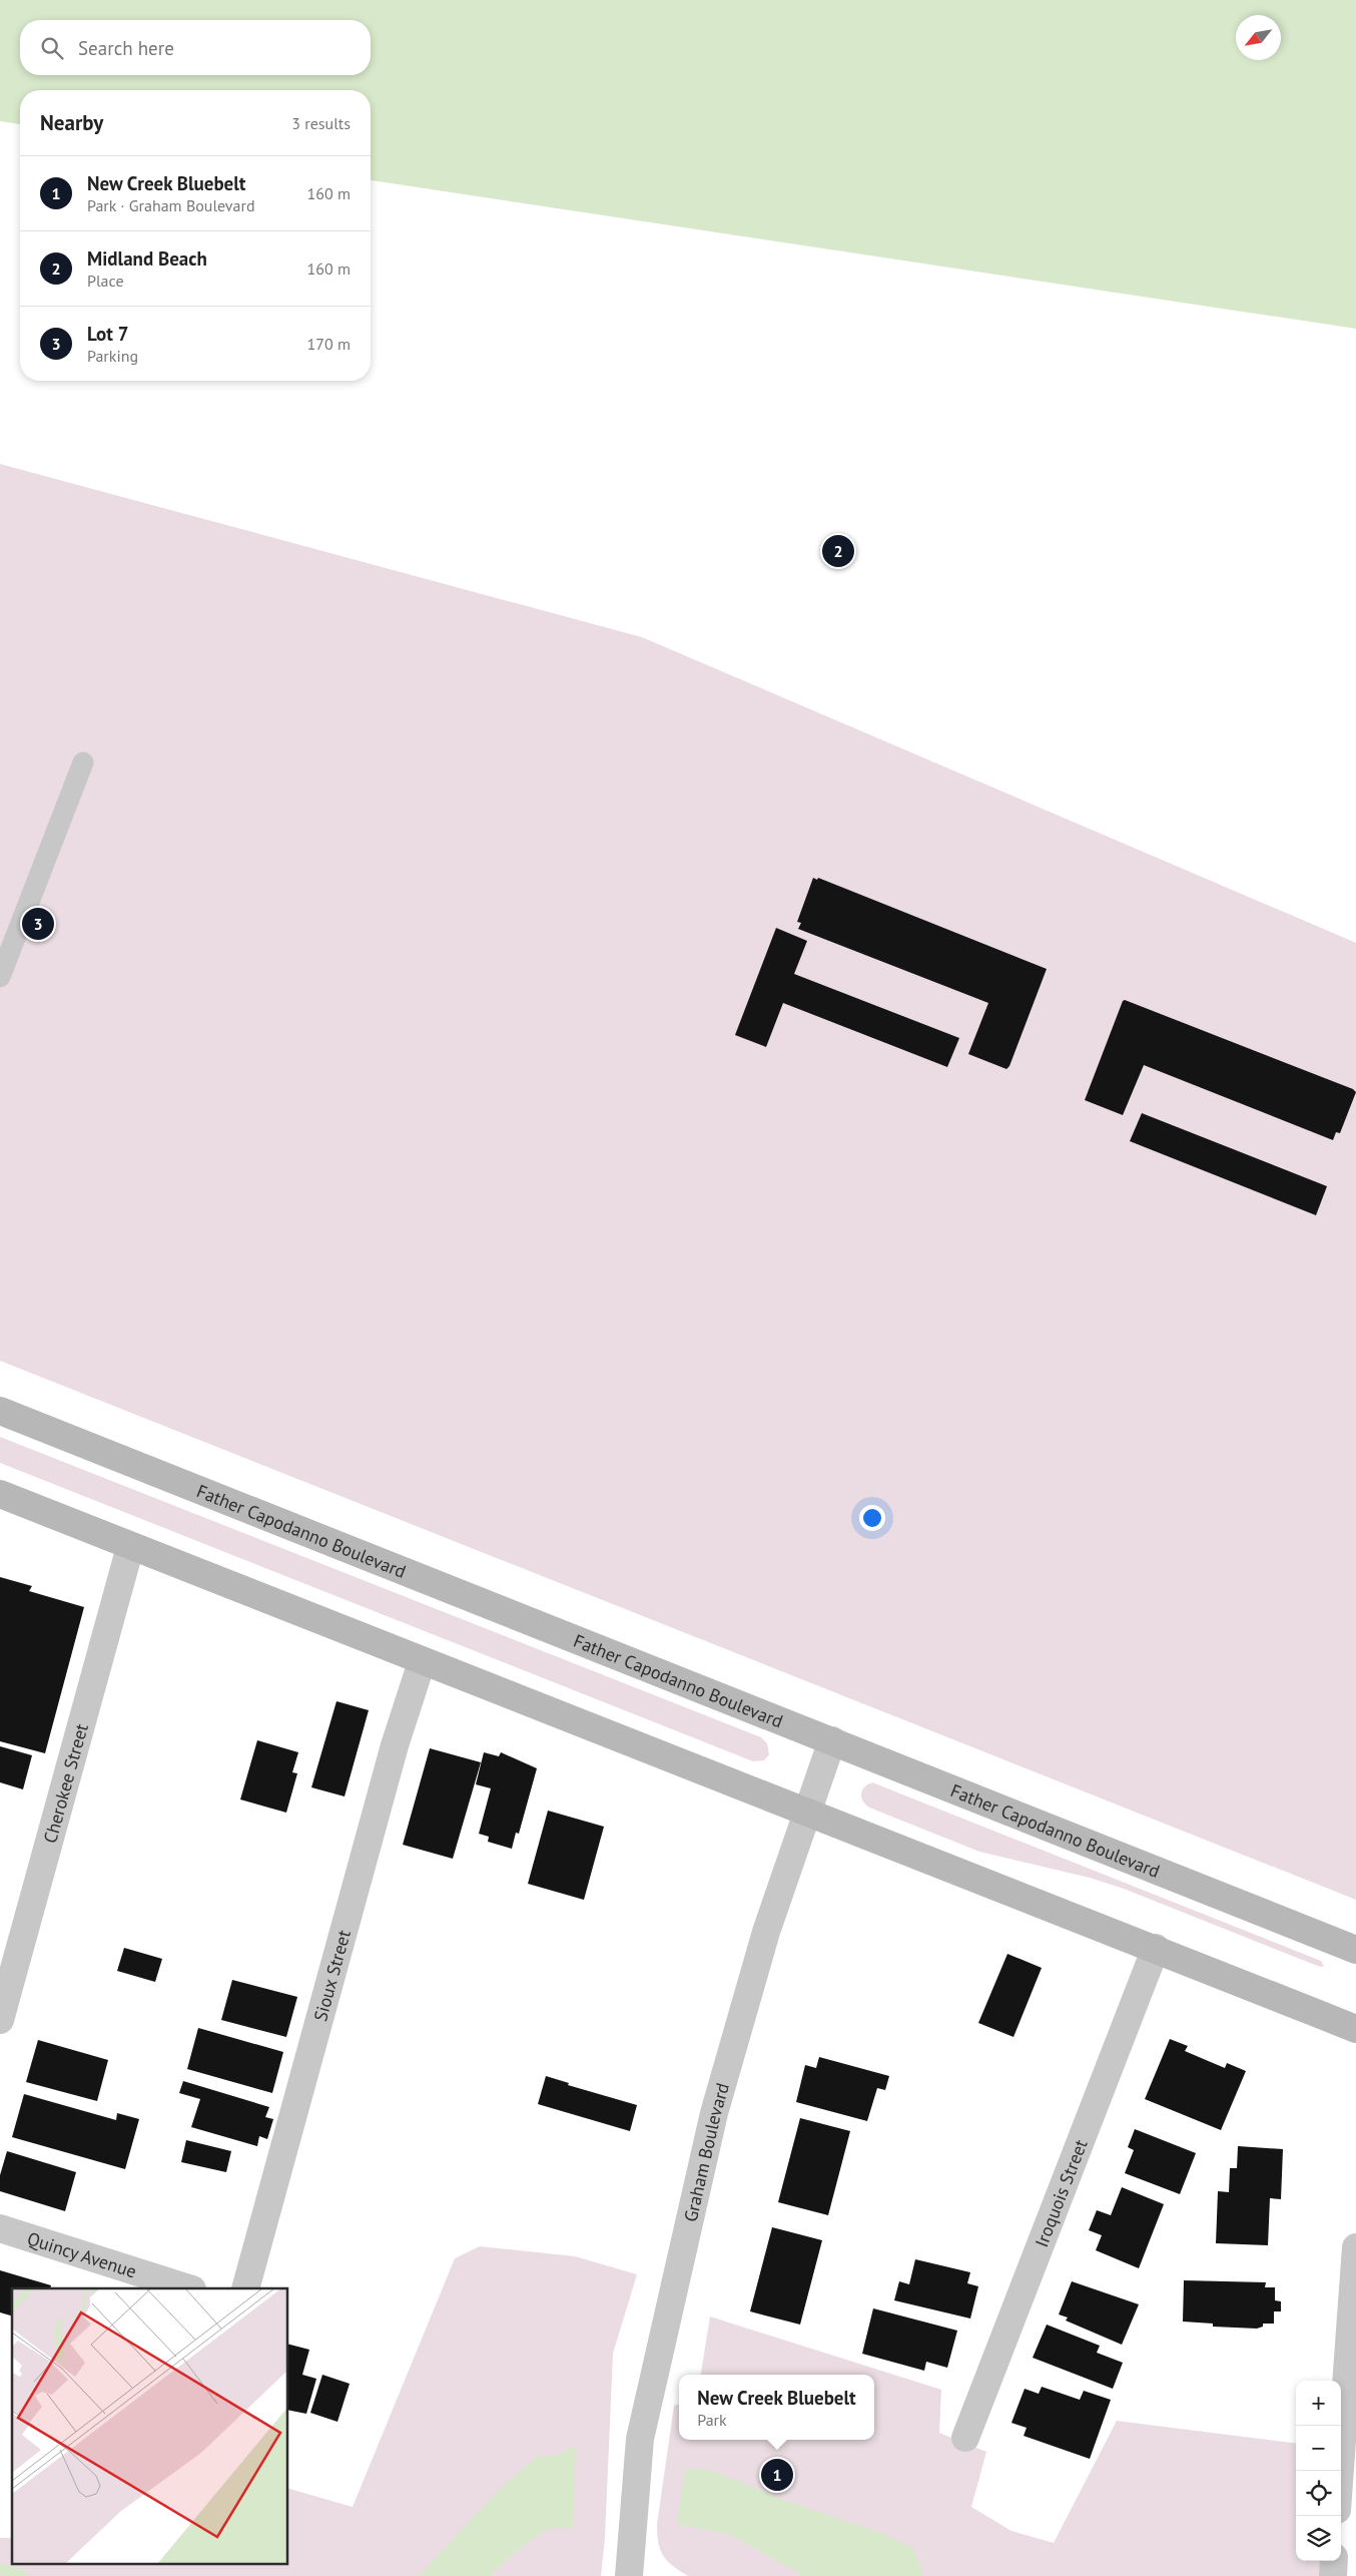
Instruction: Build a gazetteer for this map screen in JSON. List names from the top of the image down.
{
  "streets": {
    "main road": ["Father Capodanno Boulevard"],
    "street": [
      "Cherokee Street",
      "Sioux Street",
      "Graham Boulevard",
      "Iroquois Street",
      "Quincy Avenue"
    ]
  },
  "crossings": [
    ["Father Capodanno Boulevard", "Graham Boulevard"]
  ],
  "north": "bottom left",
  "page": {
    "search": "Search here",
    "heading": ["Nearby", "3 results"],
    "list": [
      {
        "mark": "1",
        "name": "New Creek Bluebelt",
        "note": "Park · Graham Boulevard",
        "value": "160 m"
      },
      {
        "mark": "2",
        "name": "Midland Beach",
        "note": "Place",
        "value": "160 m"
      },
      {
        "mark": "3",
        "name": "Lot 7",
        "note": "Parking",
        "value": "170 m"
      }
    ],
    "pins": ["2", "3", "1"],
    "popup": ["New Creek Bluebelt", "Park"],
    "map_buttons": ["+", "−"]
  }
}
